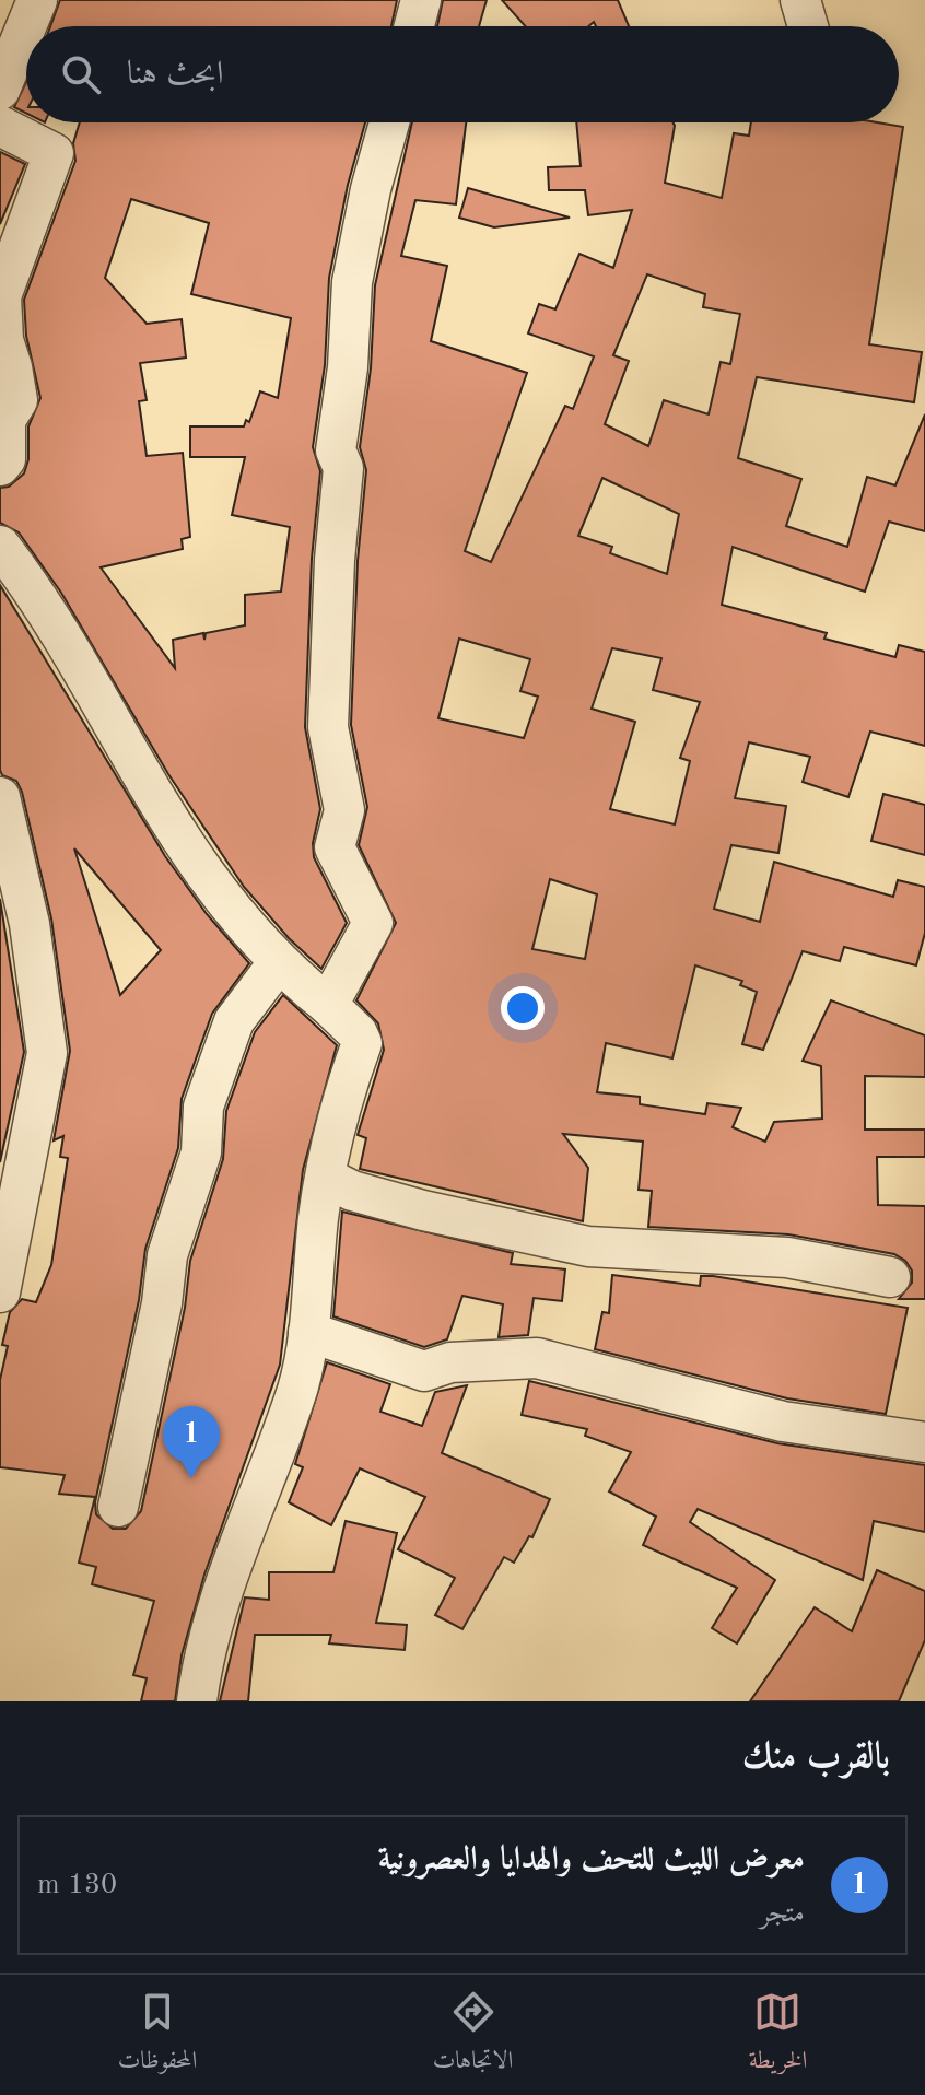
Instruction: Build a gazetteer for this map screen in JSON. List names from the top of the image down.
{
  "page": {
    "search": "ابحث هنا",
    "pins": "1",
    "heading": "بالقرب منك",
    "list": [
      {
        "mark": "1",
        "name": "معرض الليث للتحف والهدايا والعصرونية",
        "note": "متجر",
        "value": "130 m"
      }
    ],
    "nav": ["الخريطة", "الاتجاهات", "المحفوظات"]
  }
}
